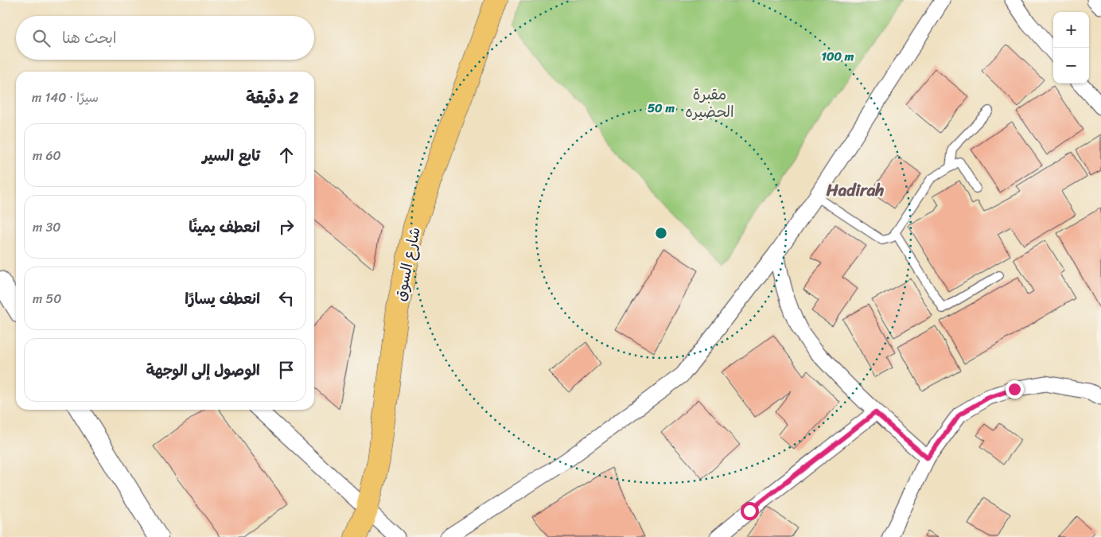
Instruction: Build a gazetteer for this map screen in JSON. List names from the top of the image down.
{
  "streets": {
    "main road": ["شارع السوق"]
  },
  "districts": ["Hadirah"],
  "parks": ["مقبرة الحضيره"],
  "page": {
    "map_buttons": ["+", "−"],
    "search": "ابحث هنا",
    "heading": ["2 دقيقة", "سيرًا · 140 m"],
    "list": [
      ["تابع السير", "60 m"],
      ["انعطف يمينًا", "30 m"],
      ["انعطف يسارًا", "50 m"],
      "الوصول إلى الوجهة"
    ]
  },
  "rings": ["100 m", "50 m"]
}
